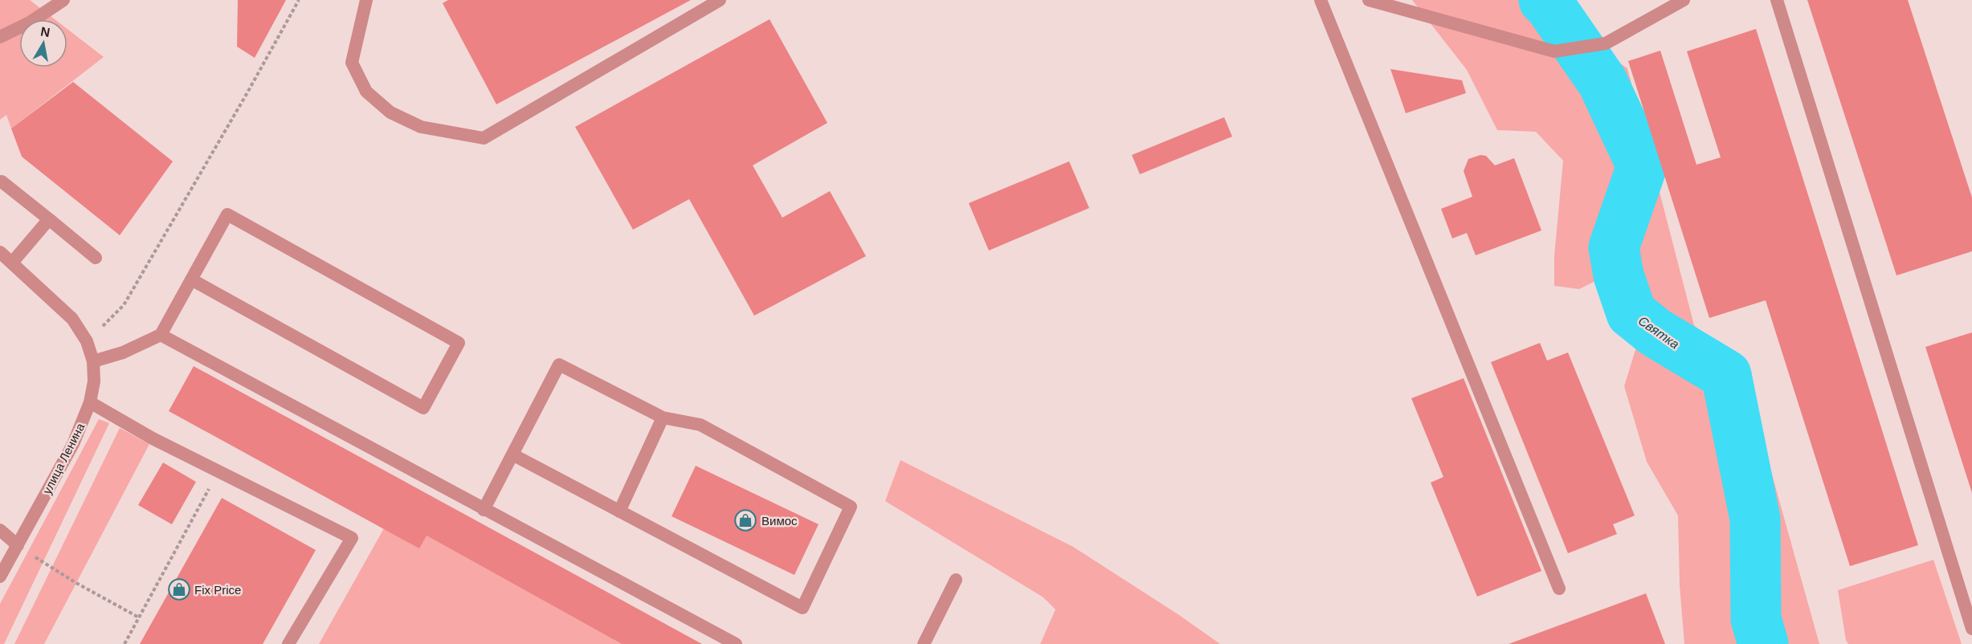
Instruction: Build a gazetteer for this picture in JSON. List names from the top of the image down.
{
  "streets": {
    "street": ["улица Ленина"]
  },
  "water": ["Святка"],
  "places": {
    "shop": ["Вимос", "Fix Price"]
  },
  "north": "top"
}
